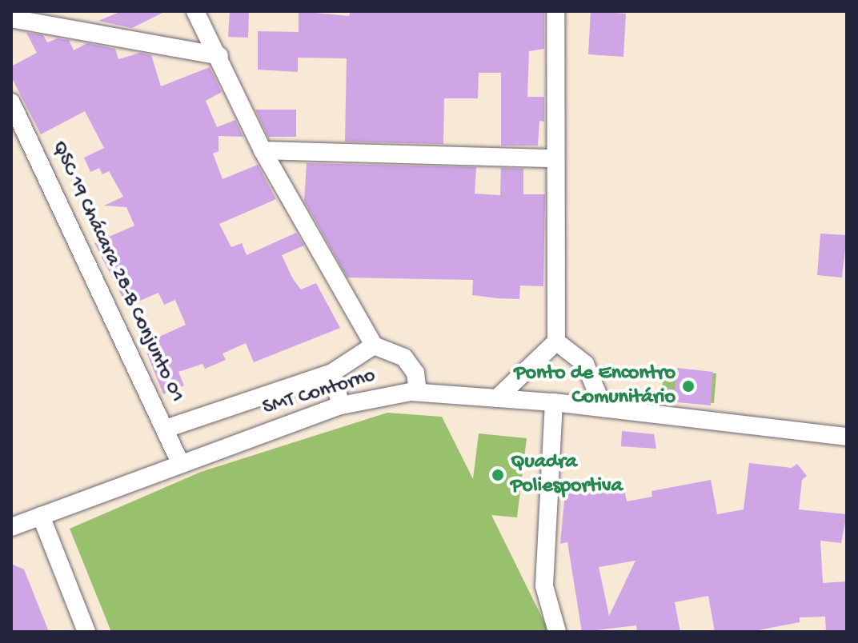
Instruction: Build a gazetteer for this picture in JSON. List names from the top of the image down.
{
  "streets": {
    "street": ["QSC 19 Chácara 28-B Conjunto 01", "SMT Contorno"]
  },
  "crossings": [
    ["QSC 19 Chácara 28-B Conjunto 01", "SMT Contorno"]
  ],
  "places": ["Ponto de Encontro Comunitário", "Quadra Poliesportiva"]
}
